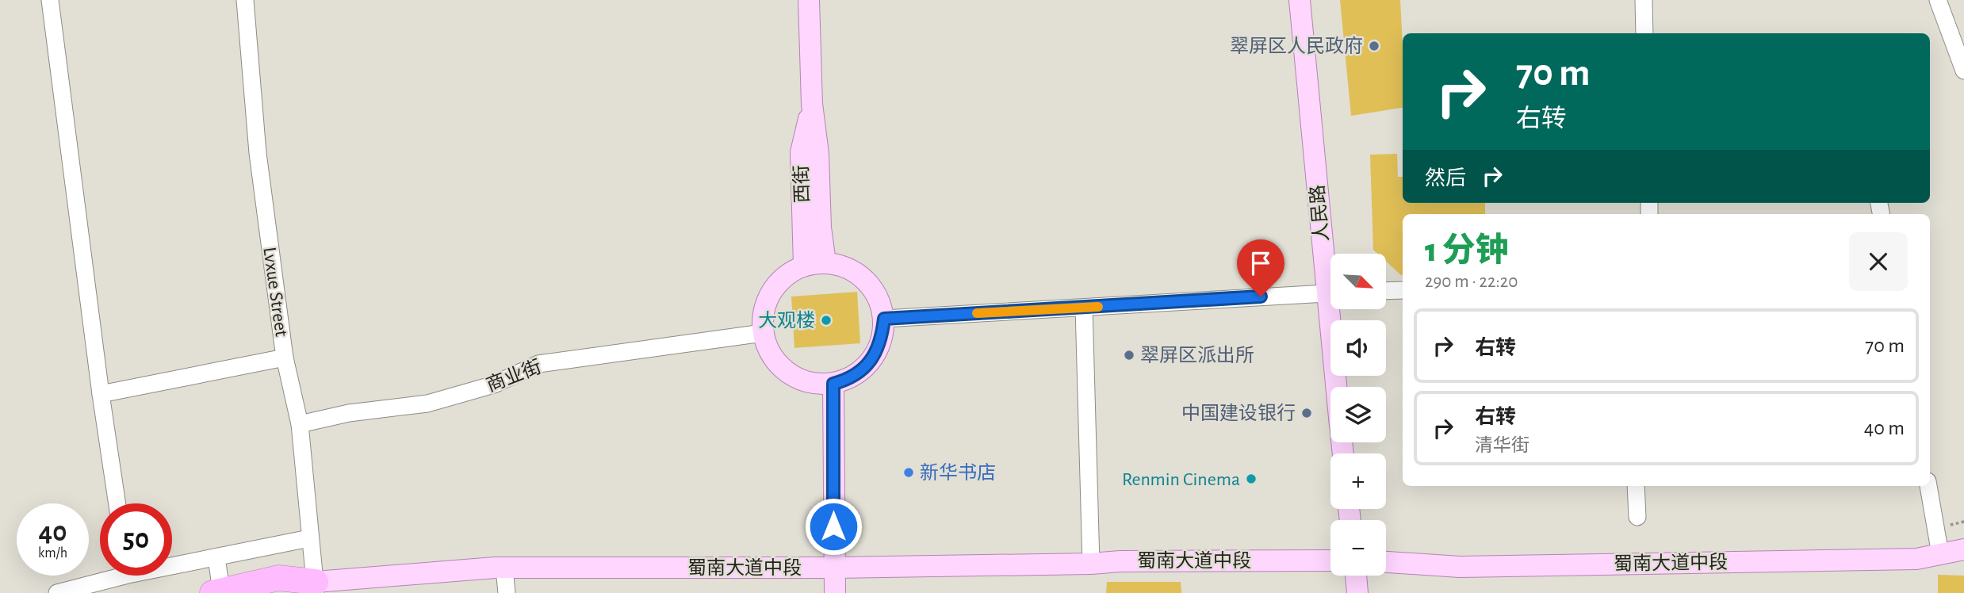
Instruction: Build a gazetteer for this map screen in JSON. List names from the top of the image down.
{
  "streets": {
    "main road": ["西街", "人民路", "蜀南大道中段"],
    "street": ["Lvxue Street", "商业街"]
  },
  "crossings": [
    ["西街", "商业街"],
    ["Lvxue Street", "商业街"],
    ["Lvxue Street", "蜀南大道中段"]
  ],
  "places": [
    "翠屏区人民政府",
    "大观楼",
    "翠屏区派出所",
    "中国建设银行",
    "新华书店",
    "Renmin Cinema"
  ],
  "north": "bottom right",
  "page": {
    "turn": ["70 m", "右转"],
    "then": "然后",
    "heading": ["1 分钟", "290 m · 22:20"],
    "map_buttons": ["+", "−"],
    "list": [
      {
        "name": "右转",
        "value": "70 m"
      },
      {
        "name": "右转",
        "note": "清华街",
        "value": "40 m"
      }
    ],
    "speed": "40 km/h",
    "limit": "50"
  }
}
